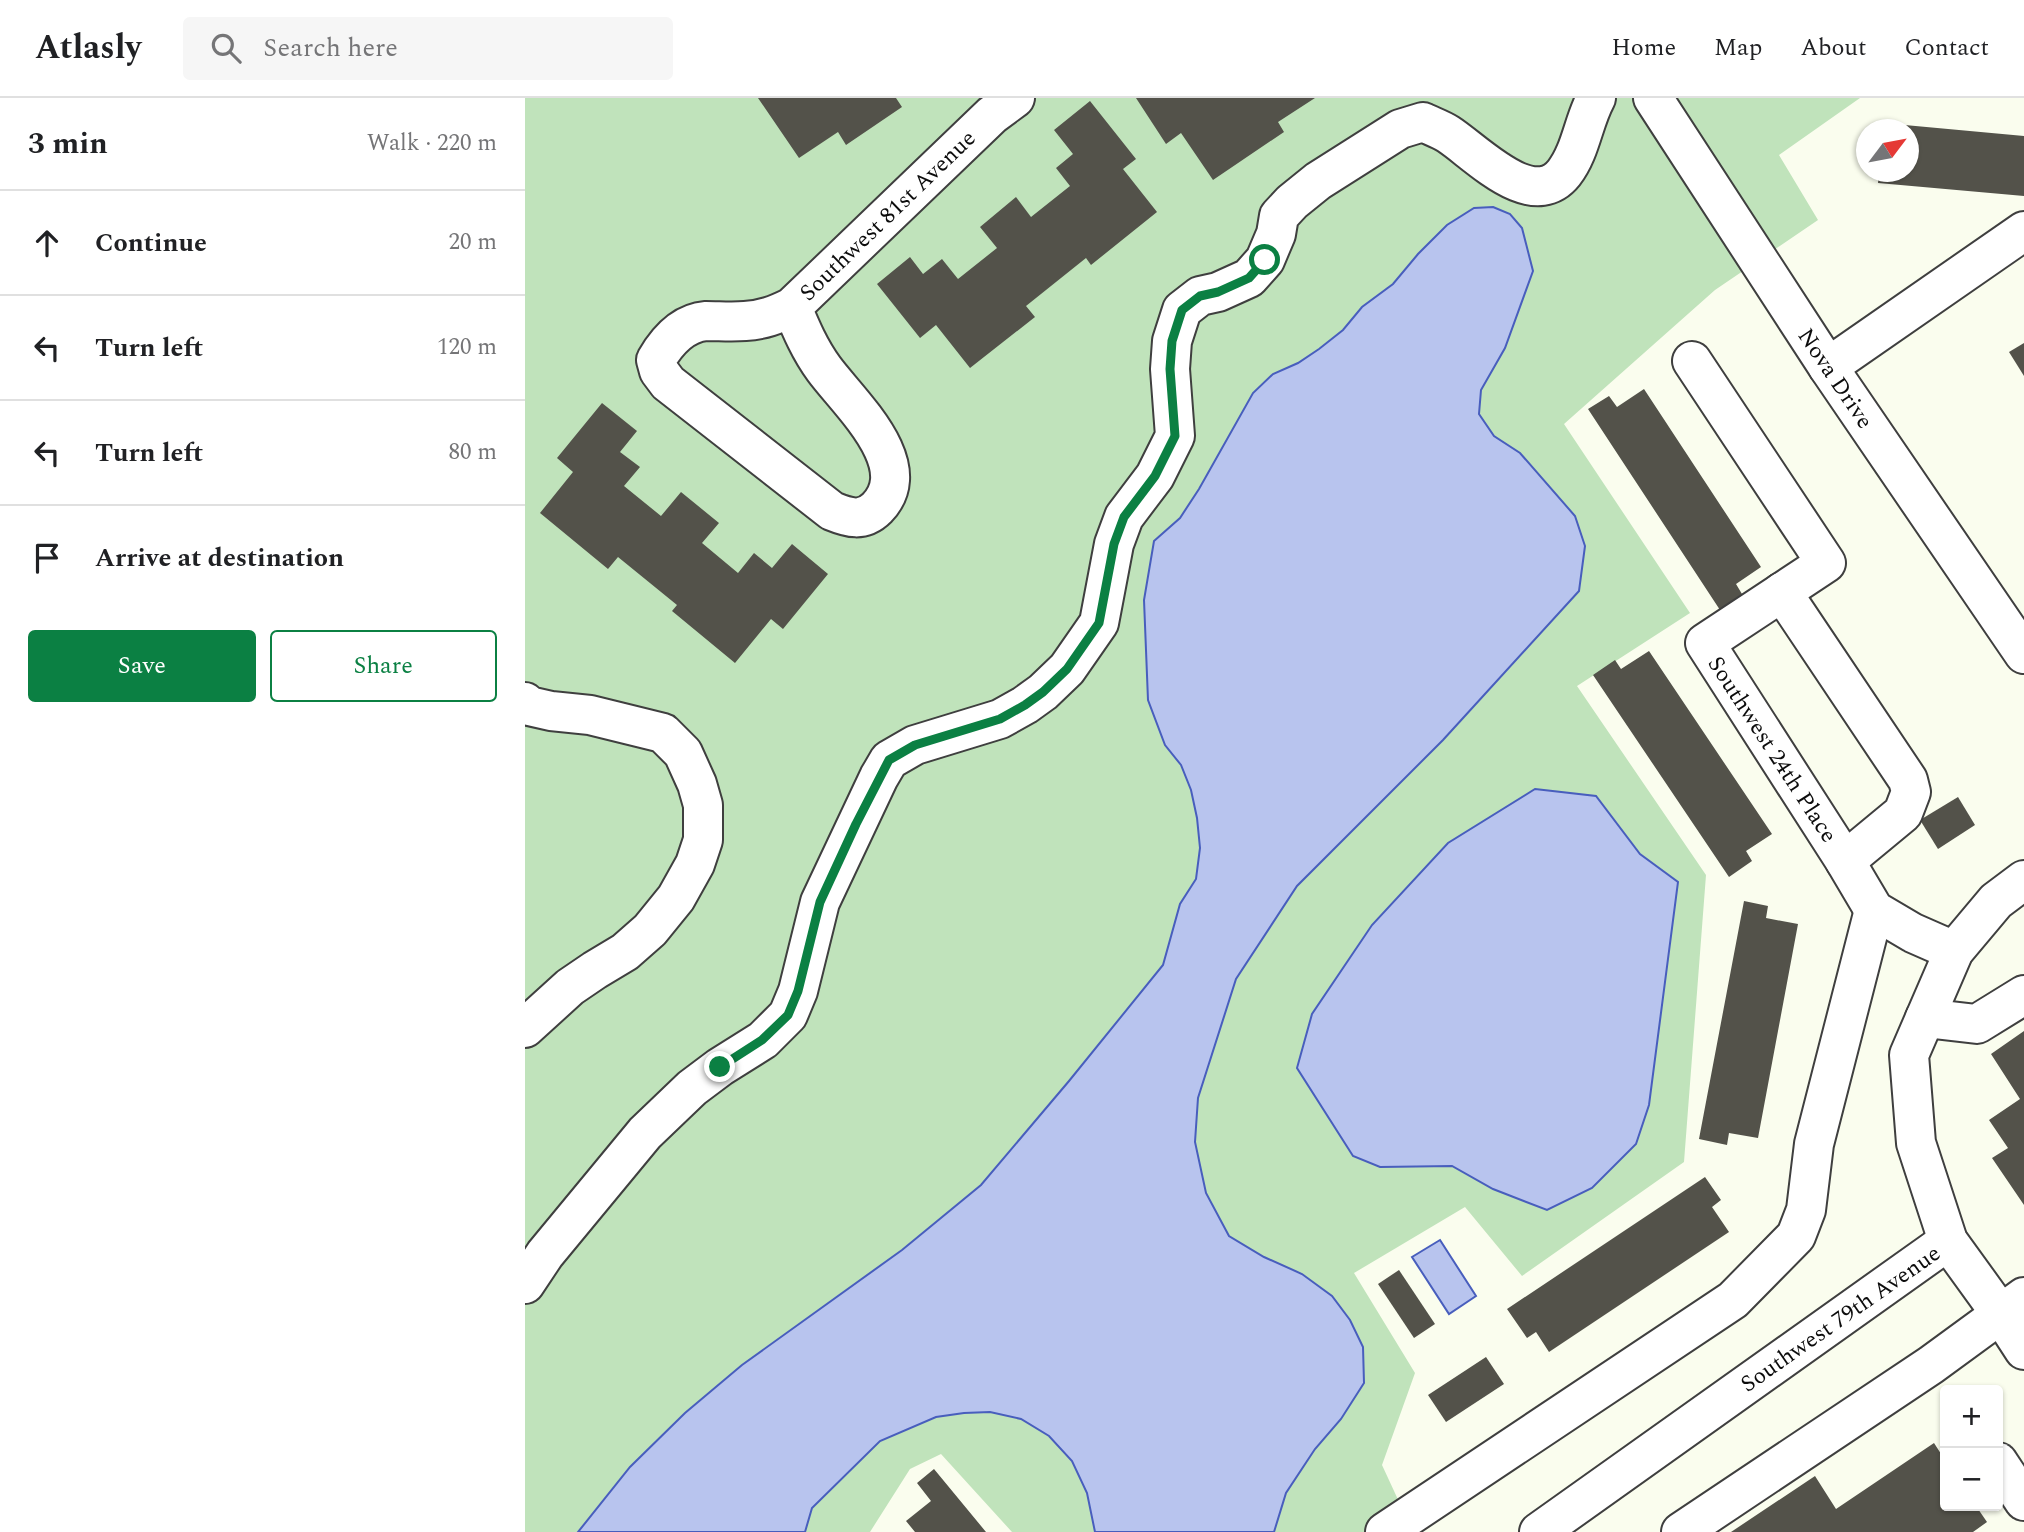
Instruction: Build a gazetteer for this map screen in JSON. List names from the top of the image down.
{
  "streets": {
    "street": [
      "Southwest 81st Avenue",
      "Nova Drive",
      "Southwest 24th Place",
      "Southwest 79th Avenue"
    ]
  },
  "crossings": [
    ["Southwest 24th Place", "Southwest 79th Avenue"]
  ],
  "north": "top right",
  "page": {
    "header": "Atlasly",
    "search": "Search here",
    "nav": [
      "Home",
      "Map",
      "About",
      "Contact"
    ],
    "heading": ["3 min", "Walk · 220 m"],
    "list": [
      ["Continue", "20 m"],
      ["Turn left", "120 m"],
      ["Turn left", "80 m"],
      "Arrive at destination"
    ],
    "buttons": ["Save", "Share"],
    "map_buttons": ["+", "−"]
  }
}
